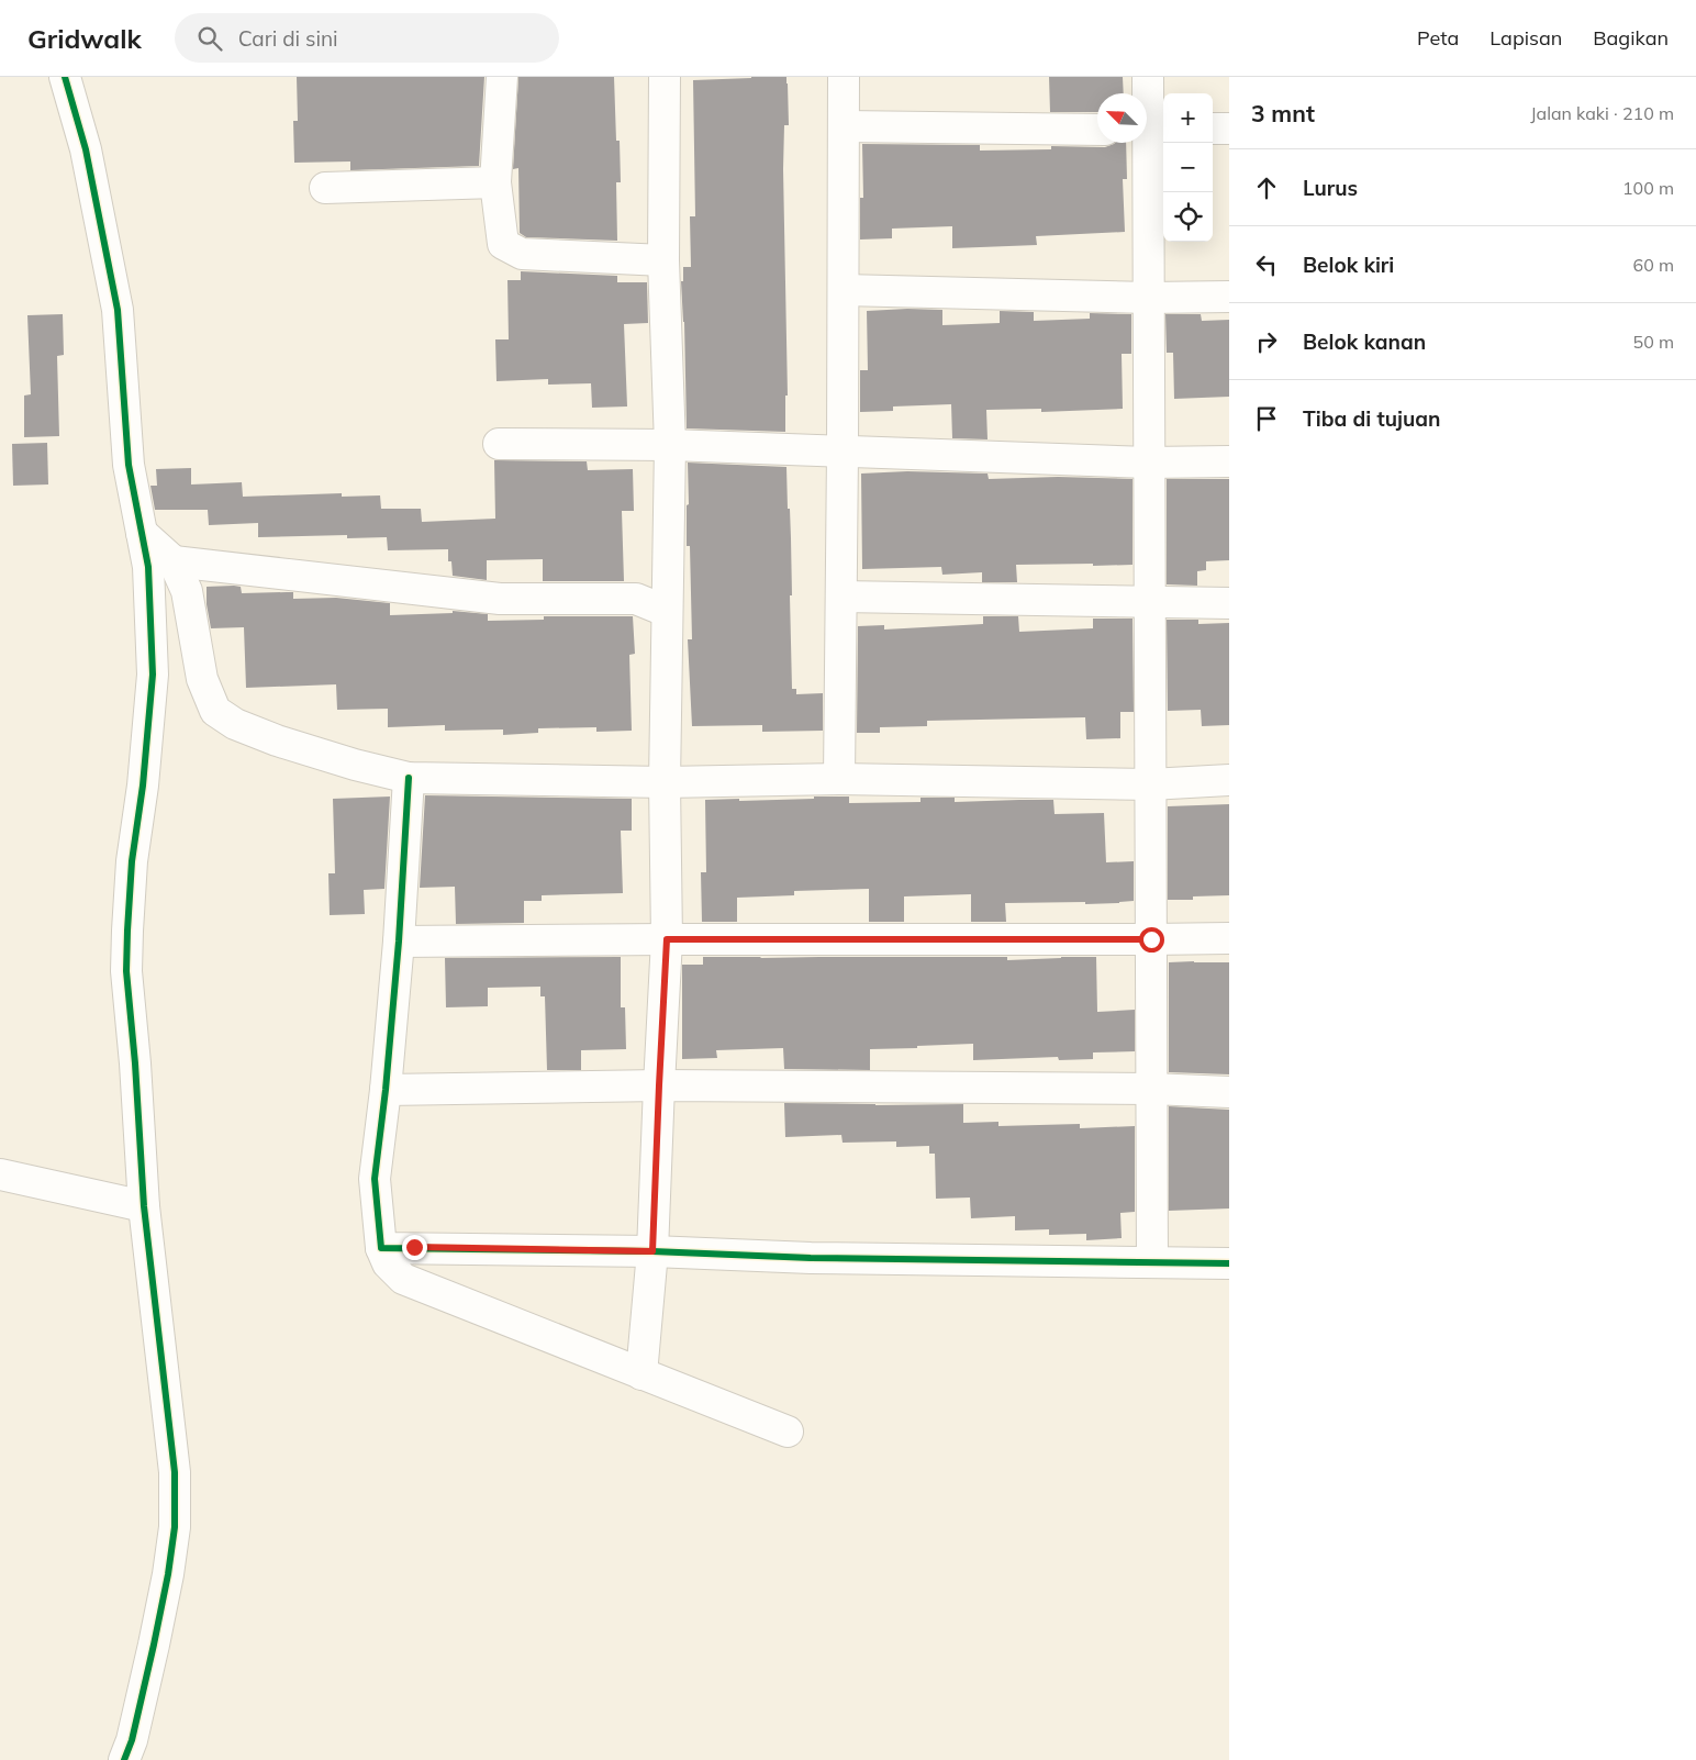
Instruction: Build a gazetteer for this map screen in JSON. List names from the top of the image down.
{
  "north": "top left",
  "page": {
    "header": "Gridwalk",
    "search": "Cari di sini",
    "nav": ["Peta", "Lapisan", "Bagikan"],
    "heading": ["3 mnt", "Jalan kaki · 210 m"],
    "map_buttons": ["+", "−"],
    "list": [
      ["Lurus", "100 m"],
      ["Belok kiri", "60 m"],
      ["Belok kanan", "50 m"],
      "Tiba di tujuan"
    ]
  }
}
